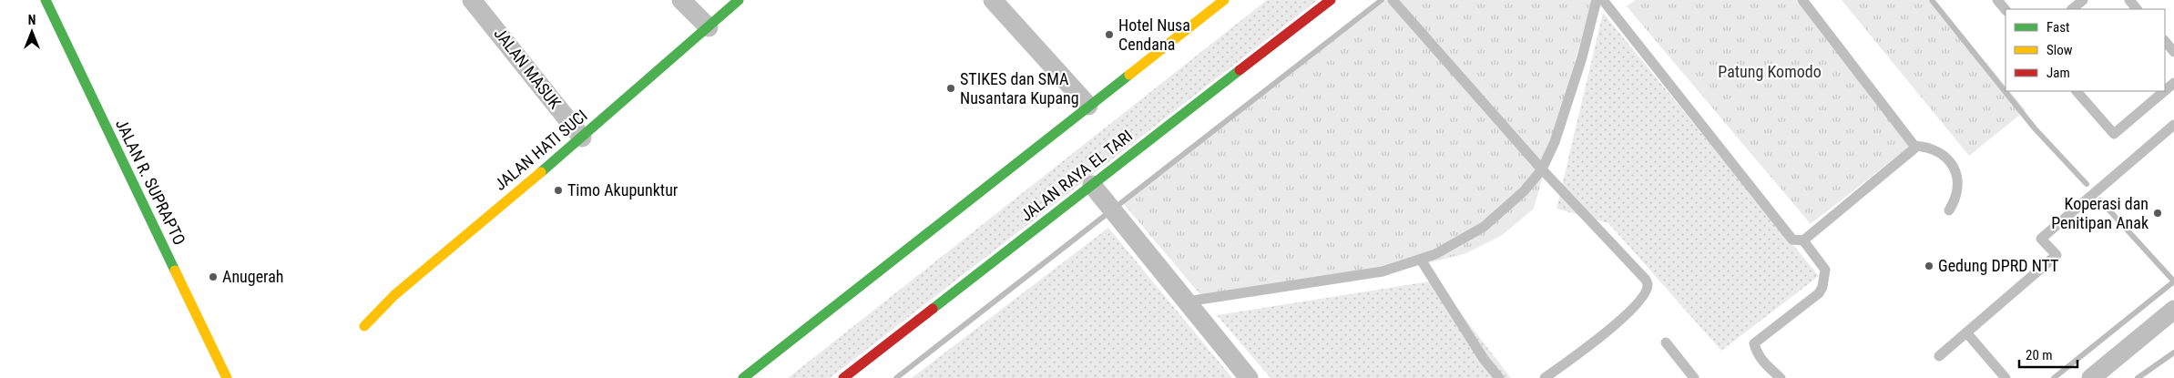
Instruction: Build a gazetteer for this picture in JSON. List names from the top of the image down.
{
  "streets": {
    "main road": ["JALAN HATI SUCI", "JALAN RAYA EL TARI", "JALAN R. SUPRAPTO"],
    "street": ["JALAN MASUK"]
  },
  "crossings": [
    ["JALAN MASUK", "JALAN HATI SUCI"]
  ],
  "parks": ["Patung Komodo"],
  "places": [
    "Hotel Nusa Cendana",
    "STIKES dan SMA Nusantara Kupang",
    "Timo Akupunktur",
    "Koperasi dan Penitipan Anak",
    "Gedung DPRD NTT",
    "Anugerah"
  ],
  "legend": ["Fast", "Slow", "Jam"],
  "scale_bar": "20 m",
  "north": "top"
}
